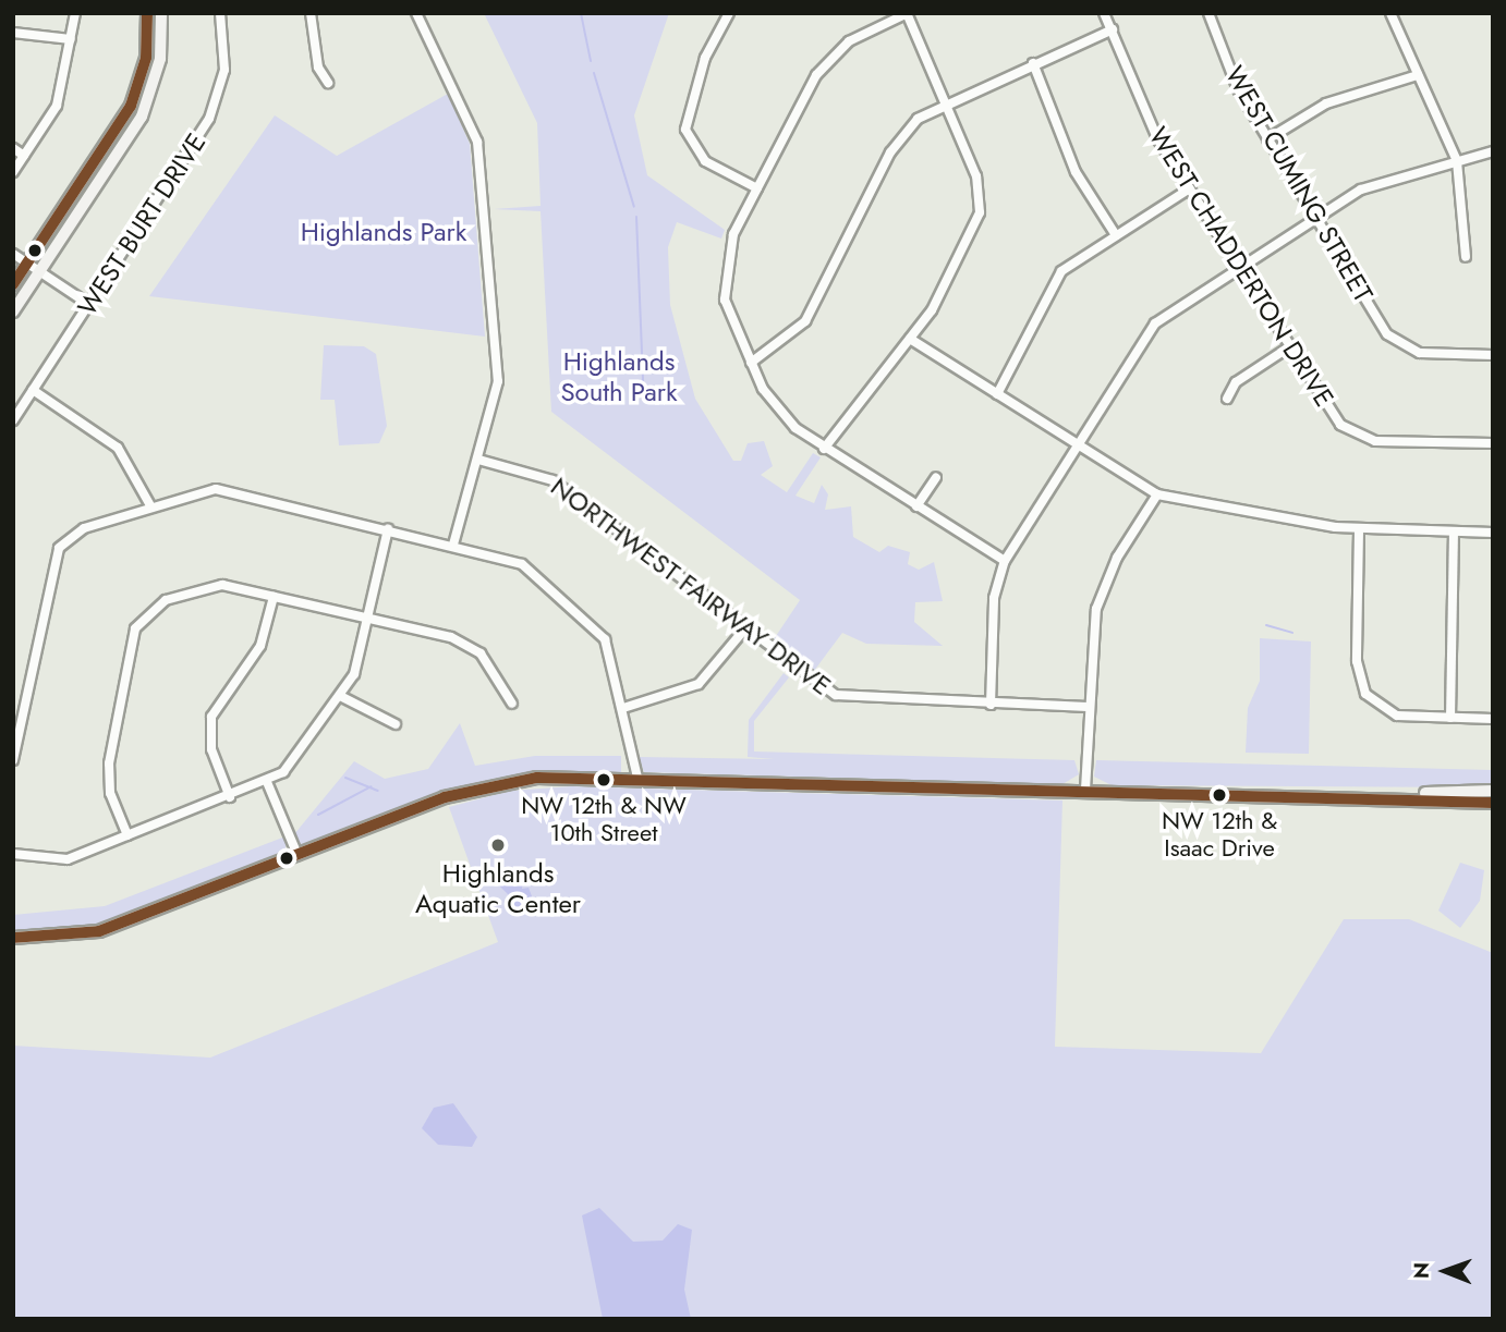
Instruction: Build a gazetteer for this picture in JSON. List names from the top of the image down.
{
  "streets": {
    "street": [
      "WEST CUMING STREET",
      "WEST BURT DRIVE",
      "WEST CHADDERTON DRIVE",
      "NORTHWEST FAIRWAY DRIVE"
    ]
  },
  "parks": ["Highlands Park", "Highlands South Park"],
  "places": ["NW 12th & NW 10th Street", "NW 12th & Isaac Drive", "Highlands Aquatic Center"],
  "north": "left"
}
